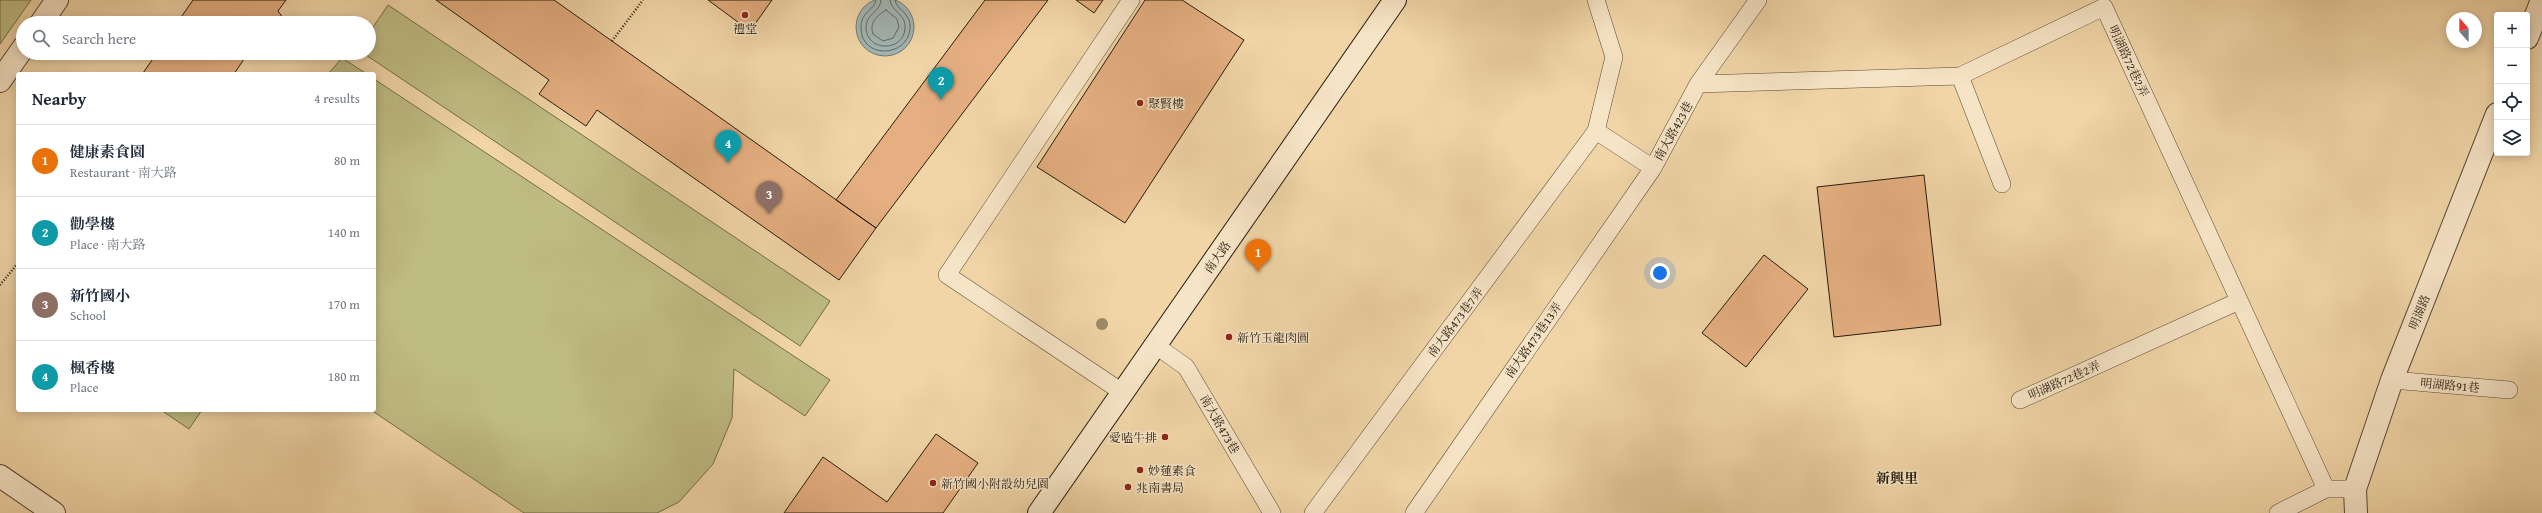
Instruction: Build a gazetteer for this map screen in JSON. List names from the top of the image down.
{
  "streets": {
    "main road": ["南大路", "明湖路"],
    "lane": [
      "明湖路72巷2弄",
      "南大路423巷",
      "南大路473巷7弄",
      "南大路473巷13弄",
      "明湖路91巷",
      "南大路473巷"
    ]
  },
  "crossings": [
    ["南大路423巷", "南大路473巷7弄"],
    ["南大路423巷", "南大路473巷13弄"],
    ["南大路", "南大路473巷"],
    ["明湖路", "明湖路91巷"]
  ],
  "districts": ["新興里"],
  "places": [
    "禮堂",
    "聚賢樓",
    "新竹玉龍肉圓",
    "愛嗑牛排",
    "妙蓮素食",
    "新竹國小附設幼兒園",
    "兆南書局"
  ],
  "north": "top",
  "page": {
    "map_buttons": ["+", "−"],
    "search": "Search here",
    "pins": [
      "2",
      "4",
      "3",
      "1"
    ],
    "heading": ["Nearby", "4 results"],
    "list": [
      {
        "mark": "1",
        "name": "健康素食園",
        "note": "Restaurant · 南大路",
        "value": "80 m"
      },
      {
        "mark": "2",
        "name": "勸學樓",
        "note": "Place · 南大路",
        "value": "140 m"
      },
      {
        "mark": "3",
        "name": "新竹國小",
        "note": "School",
        "value": "170 m"
      },
      {
        "mark": "4",
        "name": "楓香樓",
        "note": "Place",
        "value": "180 m"
      }
    ]
  }
}
